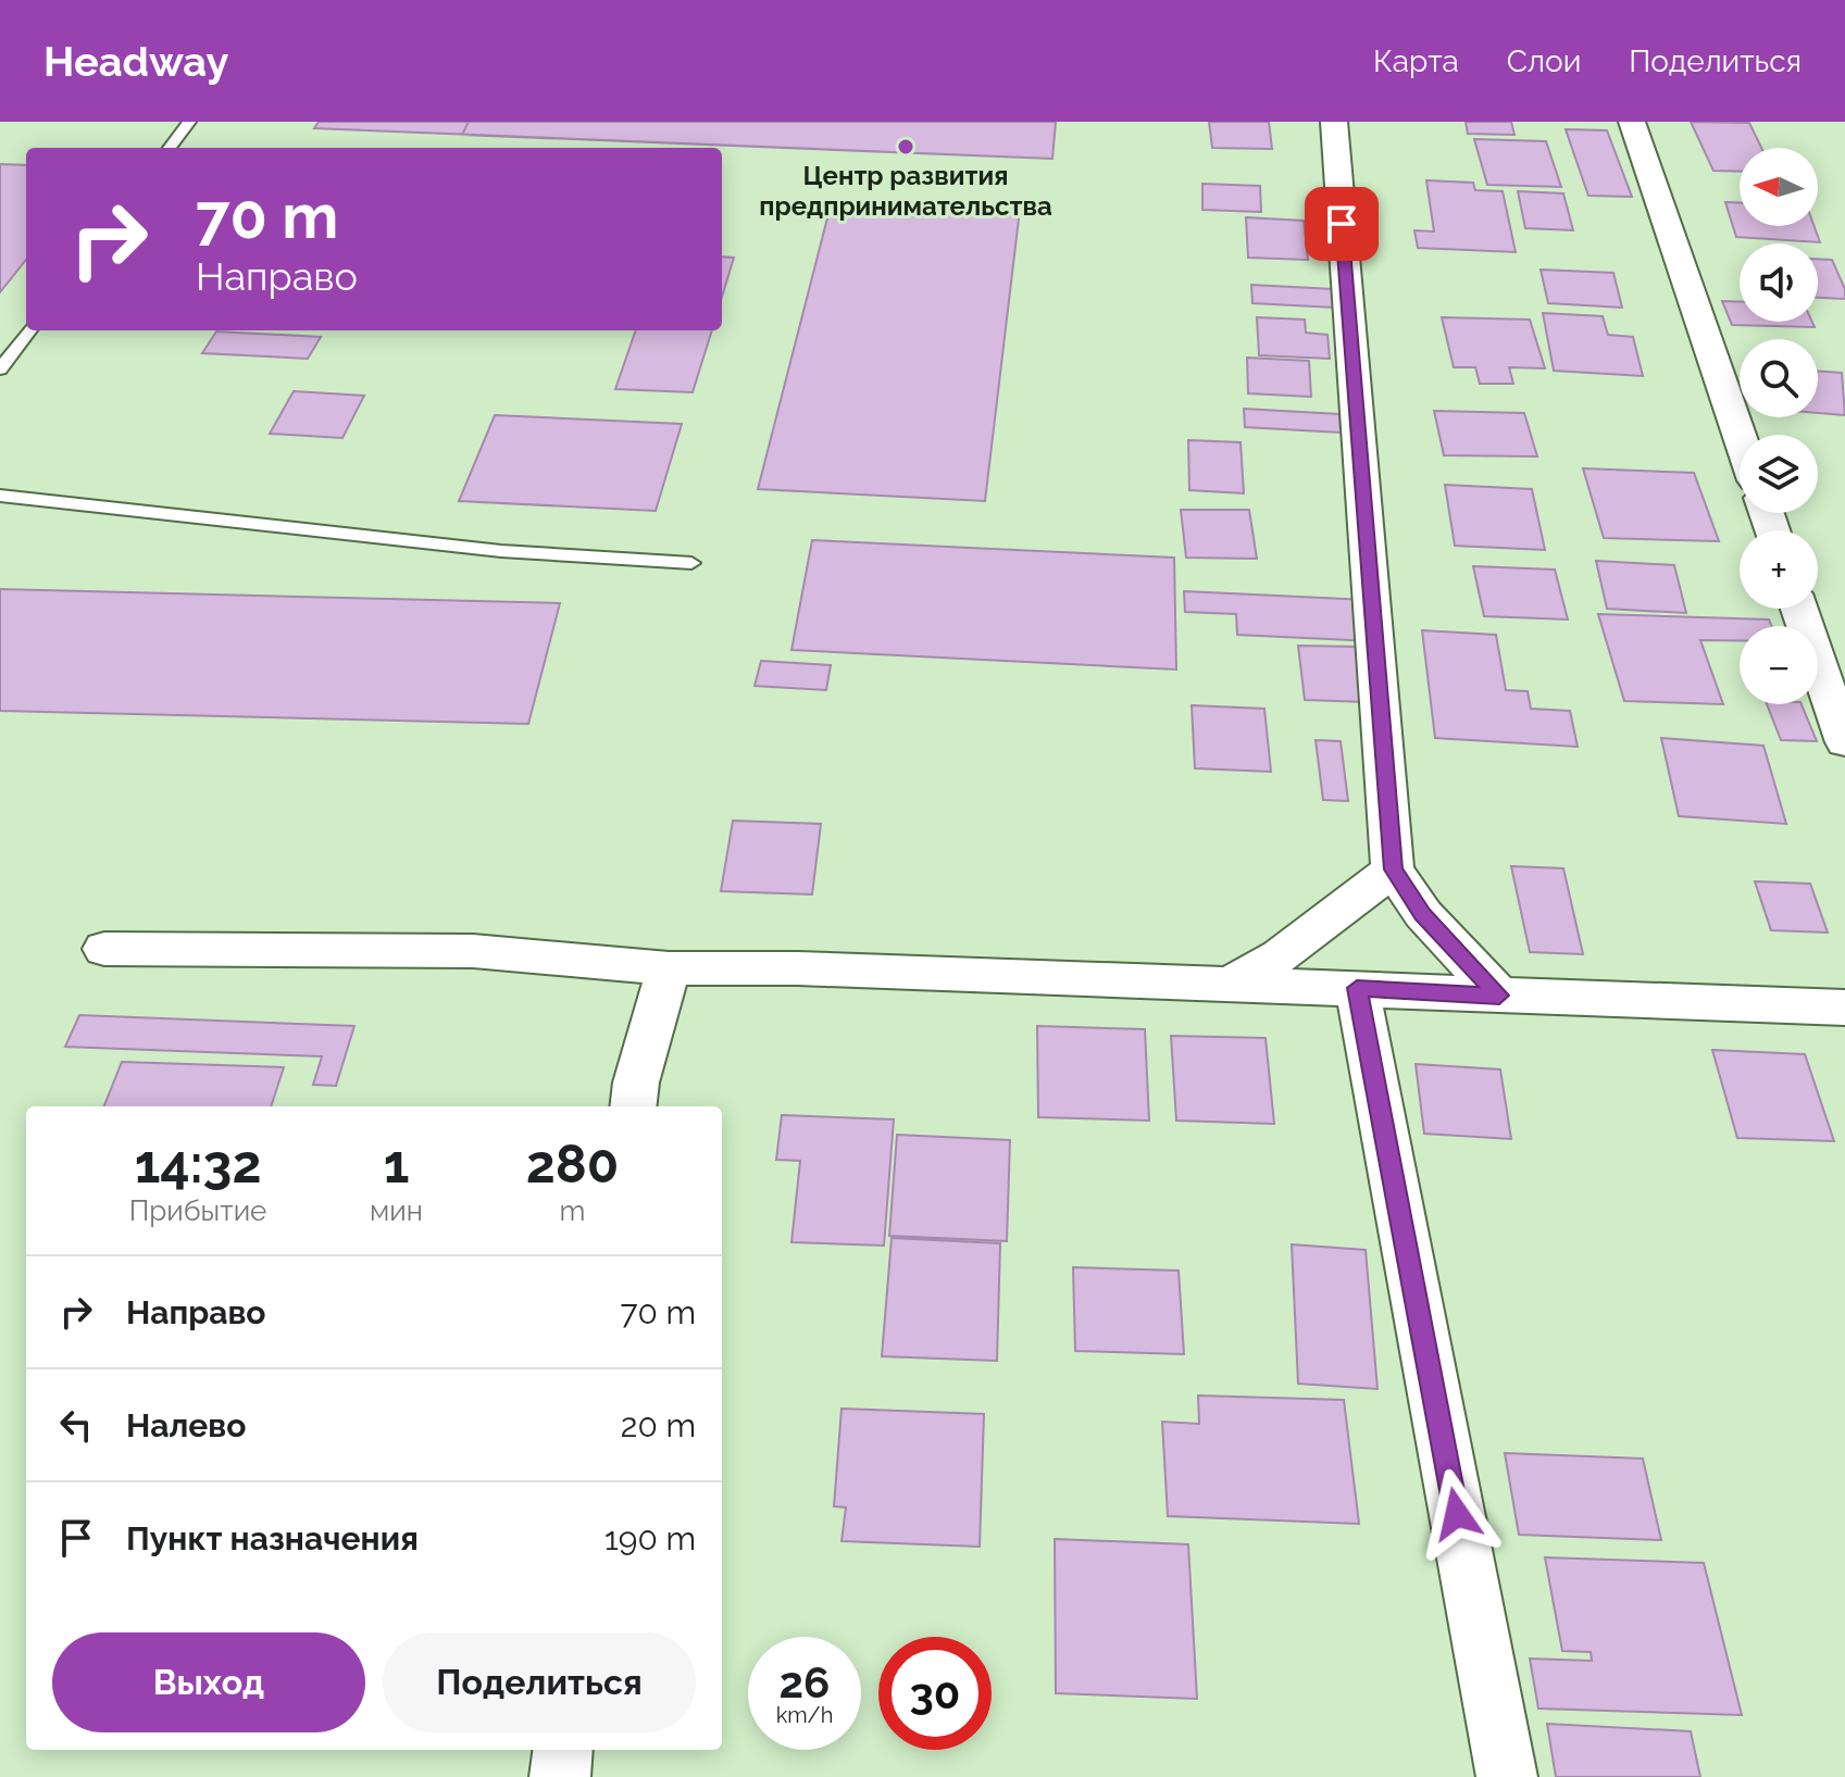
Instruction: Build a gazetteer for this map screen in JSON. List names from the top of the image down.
{
  "places": ["Центр развития предпринимательства"],
  "north": "left",
  "page": {
    "header": "Headway",
    "nav": ["Карта", "Слои", "Поделиться"],
    "map_buttons": ["+", "−"],
    "turn": ["70 m", "Направо"],
    "eta": [
      "14:32",
      "Прибытие",
      "1",
      "мин",
      "280",
      "m"
    ],
    "list": [
      {
        "name": "Направо",
        "value": "70 m"
      },
      {
        "name": "Налево",
        "value": "20 m"
      },
      {
        "name": "Пункт назначения",
        "value": "190 m"
      }
    ],
    "buttons": ["Выход", "Поделиться"],
    "speed": "26 km/h",
    "limit": "30"
  }
}
